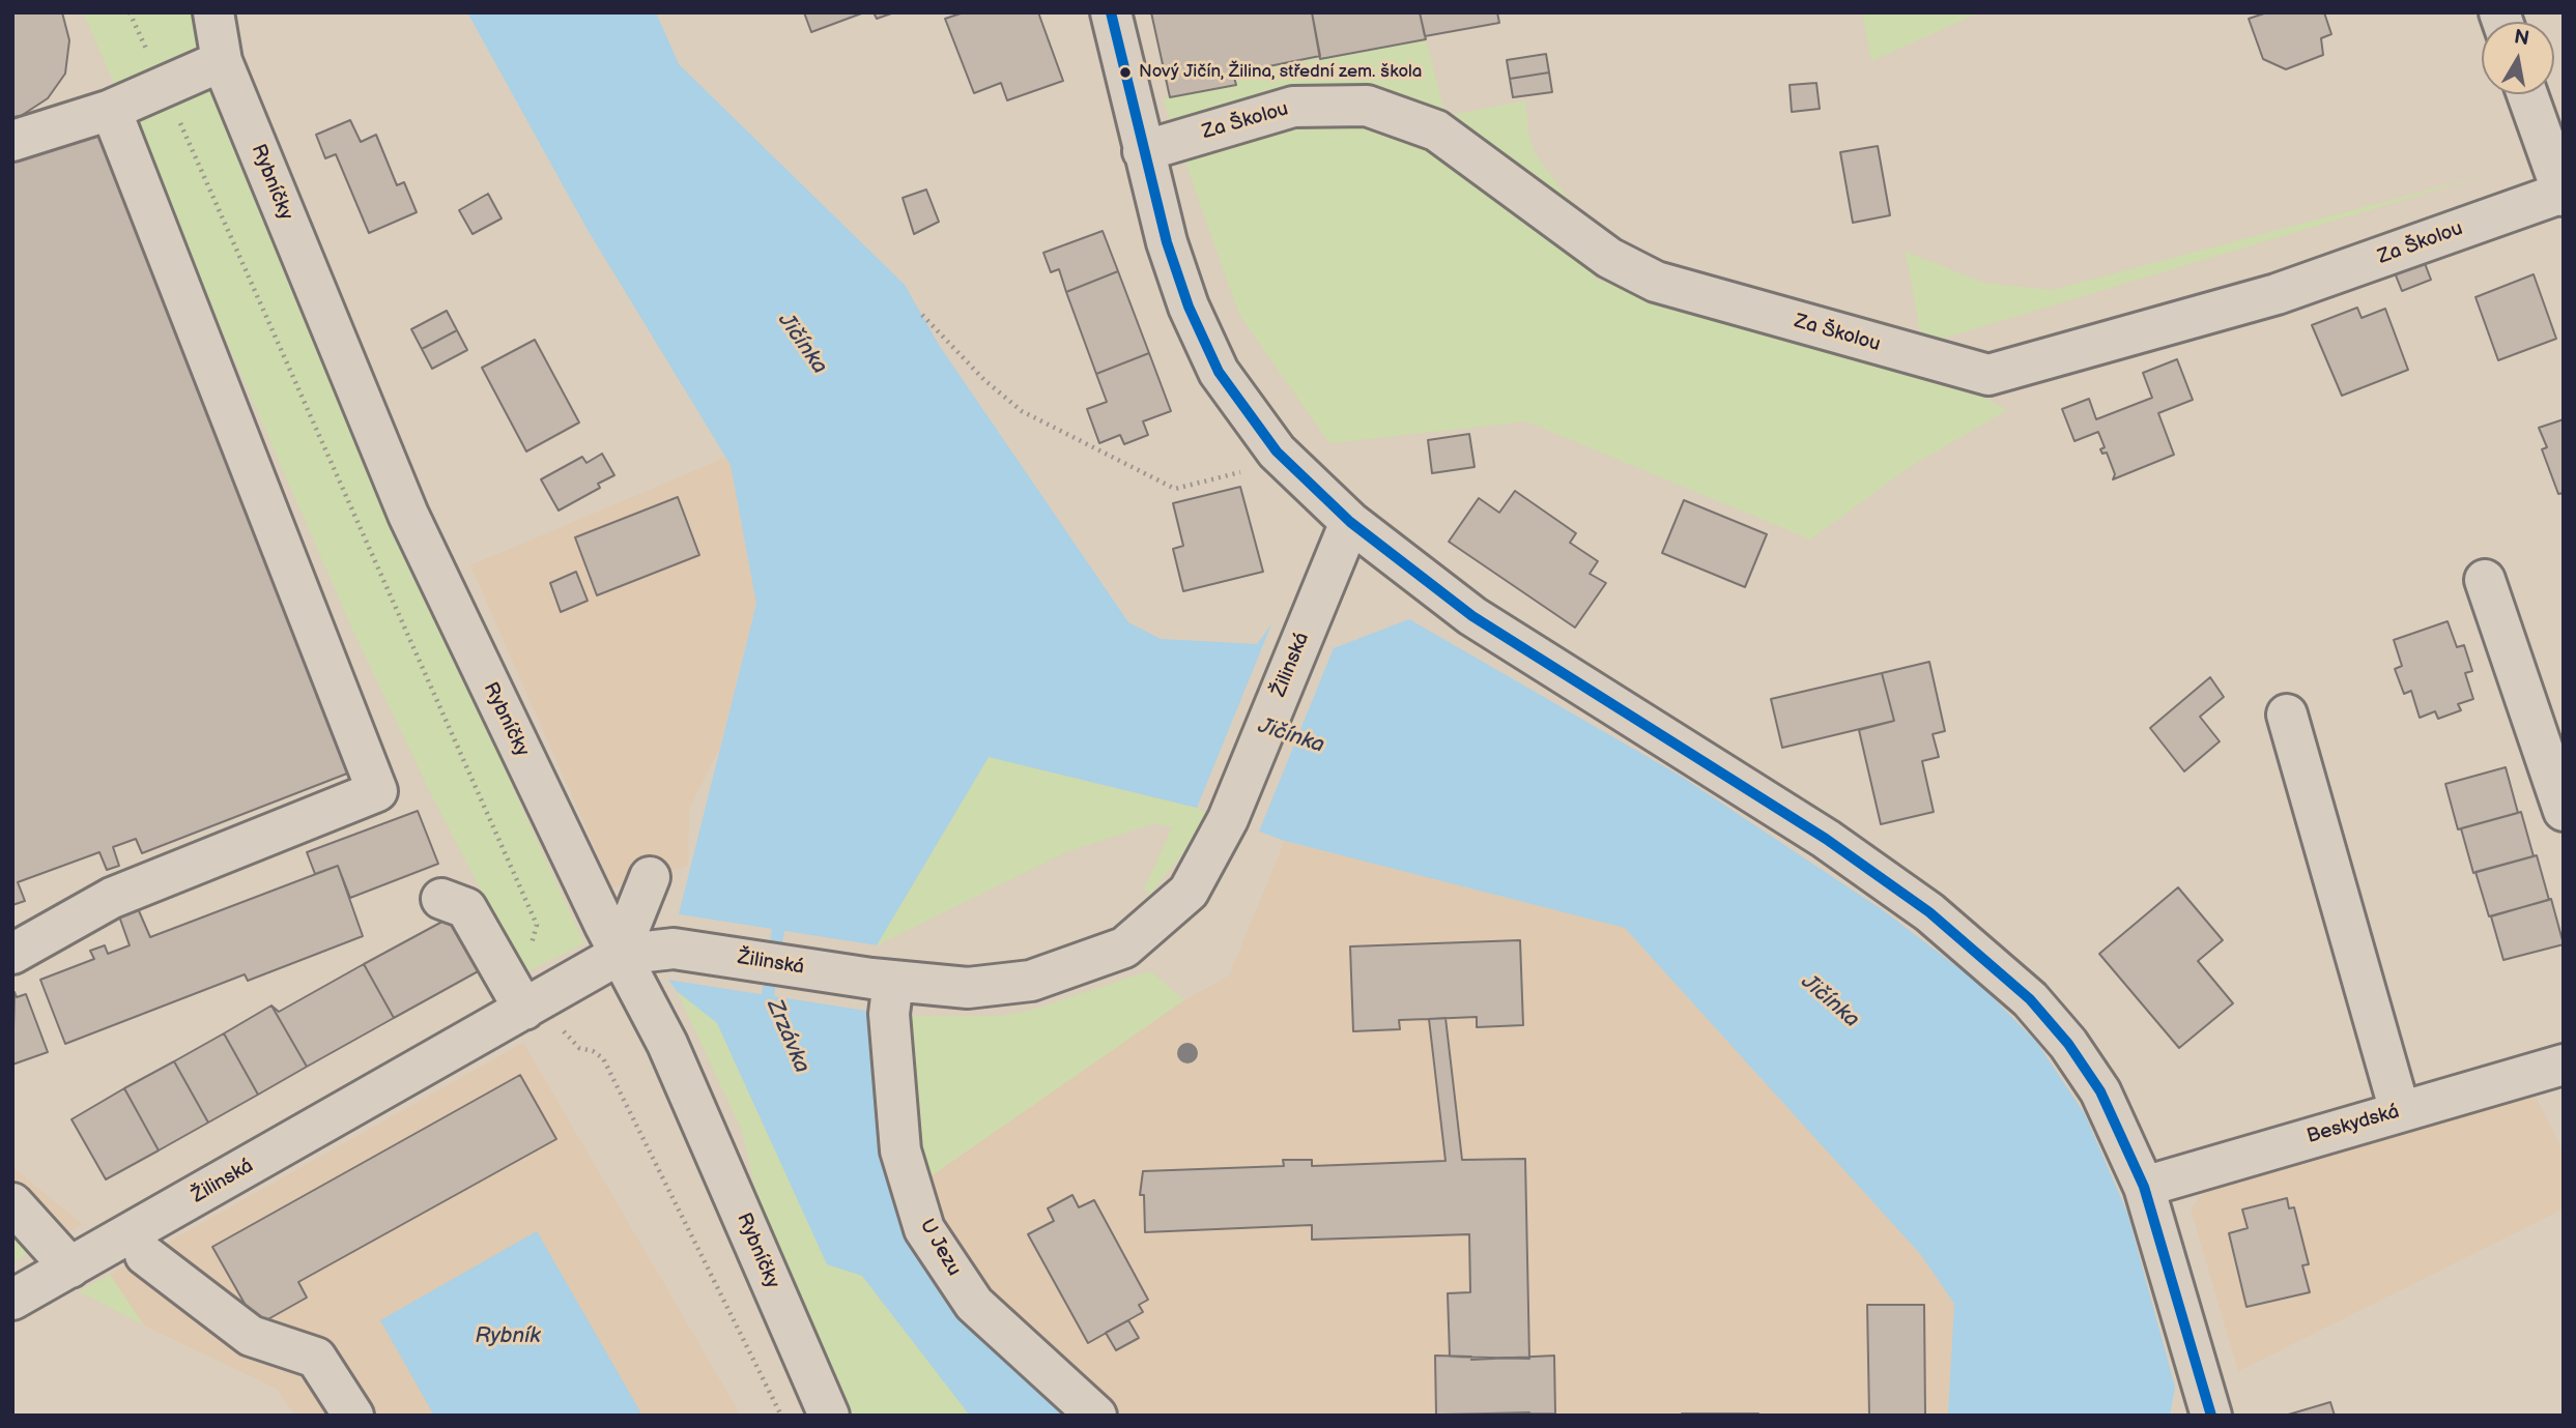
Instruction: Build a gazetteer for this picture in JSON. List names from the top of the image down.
{
  "streets": {
    "street": [
      "Za Školou",
      "Rybníčky",
      "Žilinská",
      "Beskydská",
      "U Jezu"
    ]
  },
  "crossings": [
    ["Rybníčky", "Žilinská"],
    ["Žilinská", "U Jezu"]
  ],
  "water": ["Jičínka", "Zrzávka", "Rybník"],
  "places": ["Nový Jičín, Žilina, střední zem. škola"],
  "north": "top"
}
